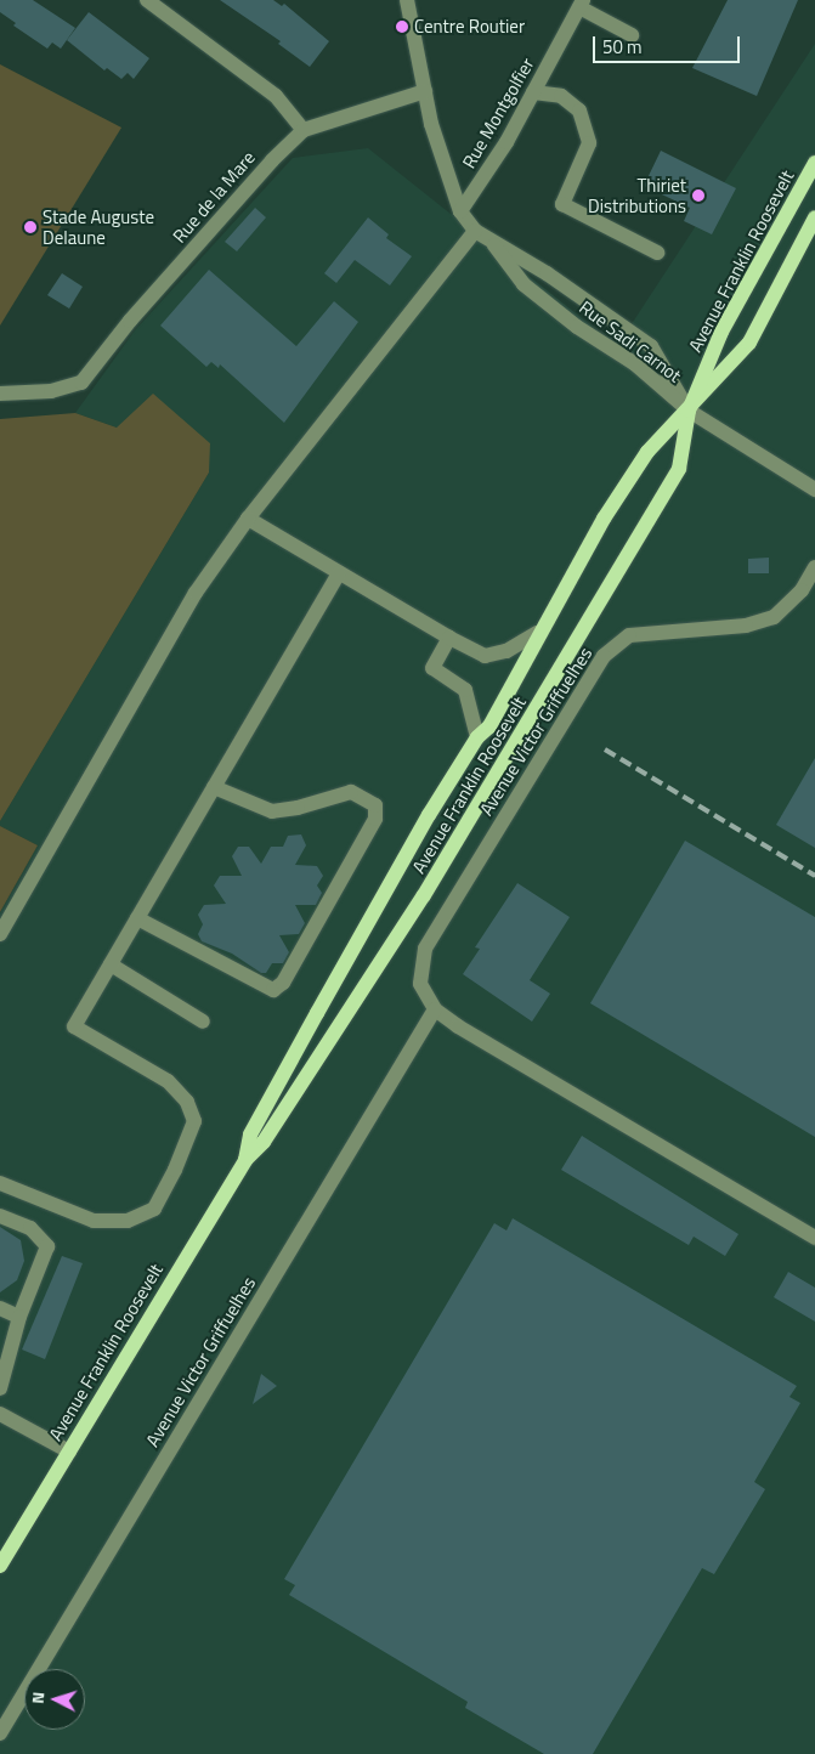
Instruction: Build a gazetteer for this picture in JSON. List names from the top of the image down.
{
  "streets": {
    "main road": ["Avenue Franklin Roosevelt"],
    "street": [
      "Rue Montgolfier",
      "Rue de la Mare",
      "Rue Sadi Carnot",
      "Avenue Victor Griffuelhes"
    ]
  },
  "crossings": [
    ["Rue Montgolfier", "Rue Sadi Carnot"],
    ["Rue de la Mare", "Rue Sadi Carnot"],
    ["Avenue Franklin Roosevelt", "Rue Sadi Carnot"]
  ],
  "places": ["Centre Routier", "Thiriet Distributions", "Stade Auguste Delaune"],
  "scale_bar": "50 m",
  "north": "left"
}
